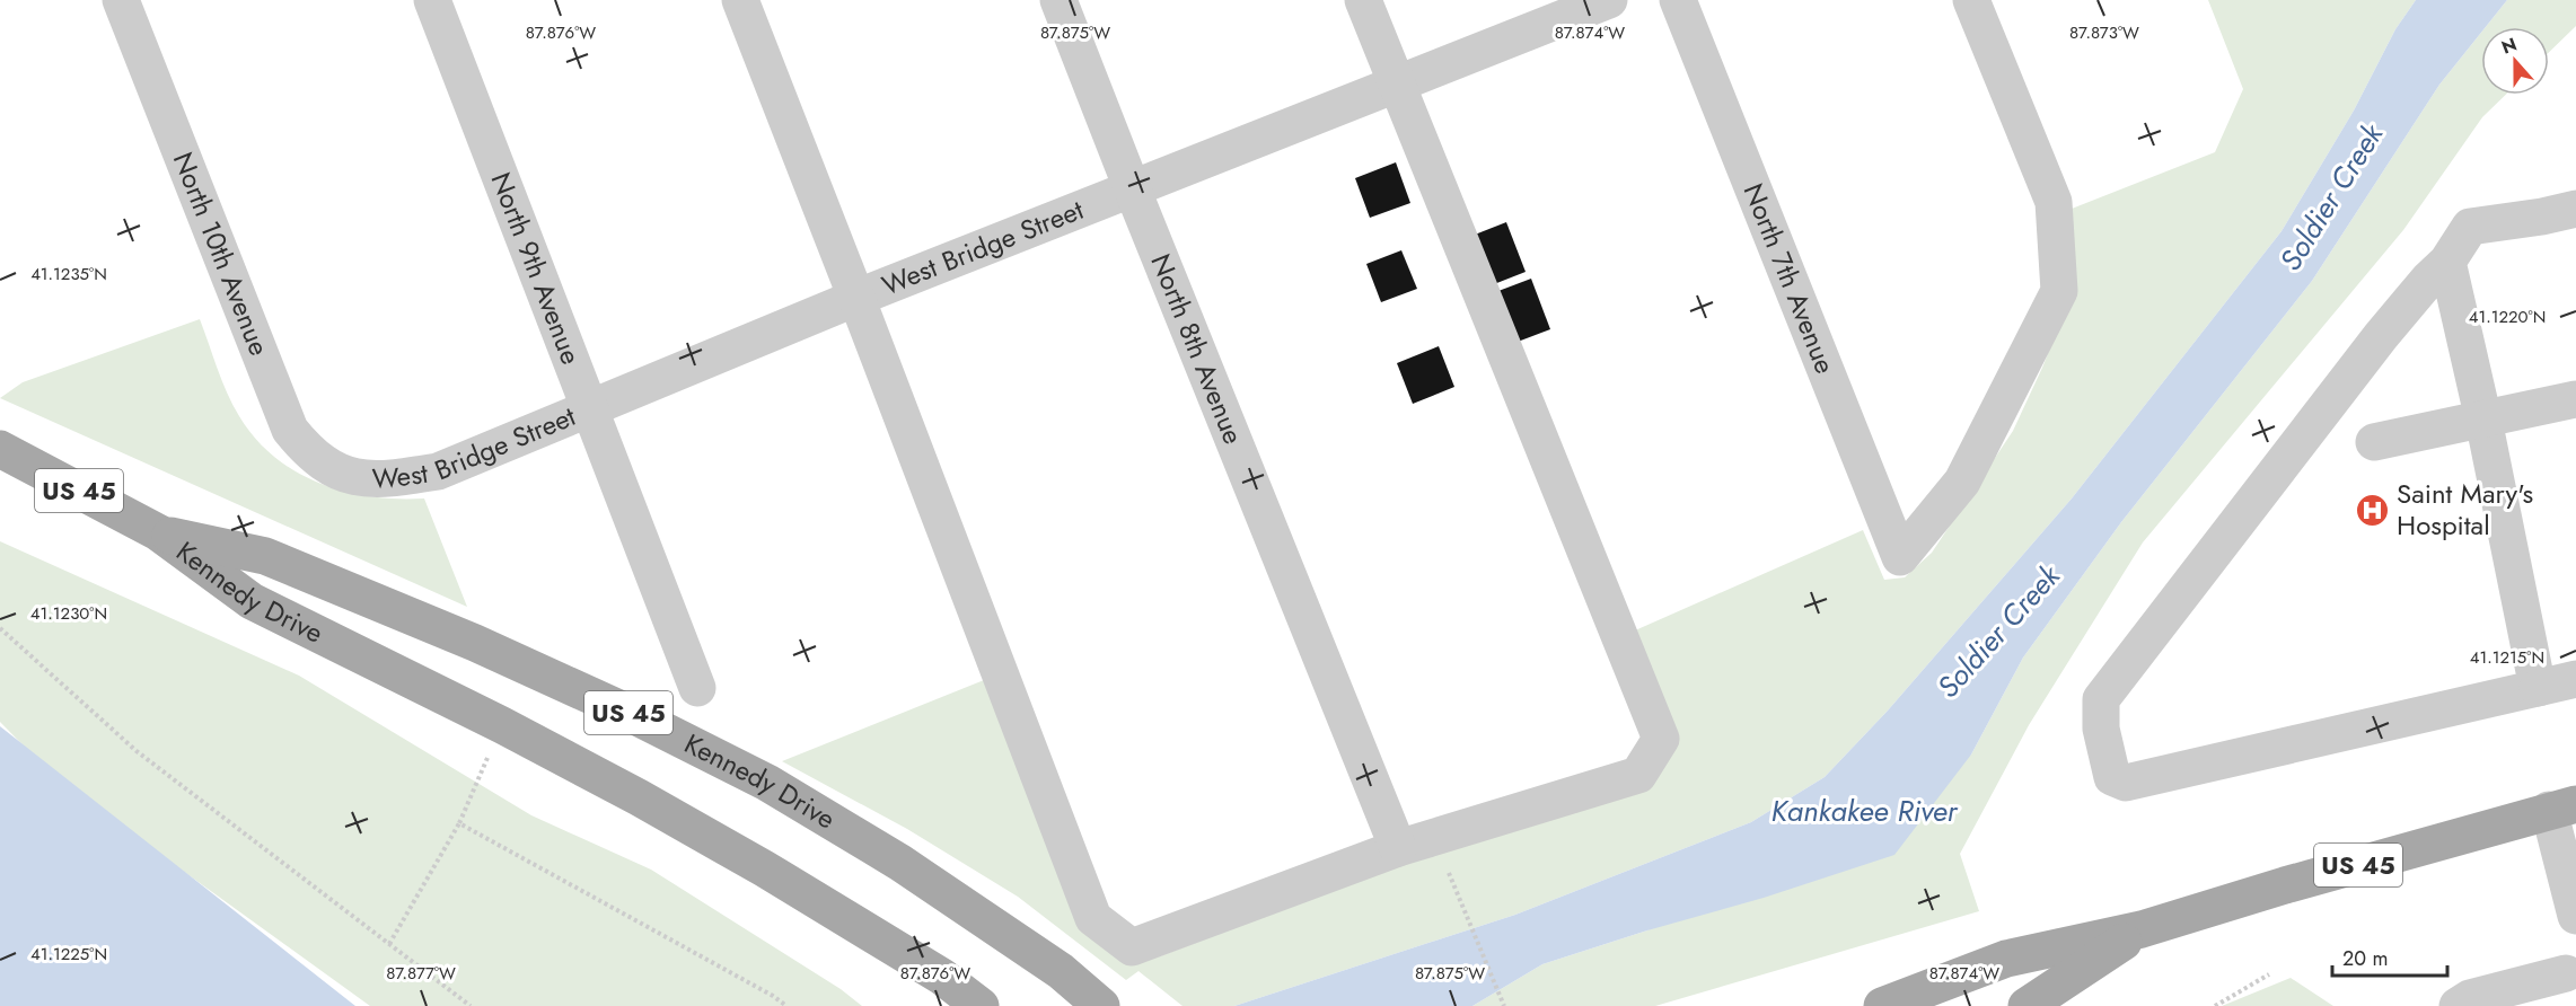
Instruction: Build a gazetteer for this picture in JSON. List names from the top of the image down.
{
  "streets": {
    "main road": ["US 45", "Kennedy Drive"],
    "street": [
      "West Bridge Street",
      "North 10th Avenue",
      "North 9th Avenue",
      "North 7th Avenue",
      "North 8th Avenue"
    ]
  },
  "crossings": [
    ["West Bridge Street", "North 10th Avenue"],
    ["West Bridge Street", "North 9th Avenue"],
    ["West Bridge Street", "North 8th Avenue"]
  ],
  "water": ["Soldier Creek", "Kankakee River"],
  "places": {
    "hospital": ["Saint Mary's Hospital"]
  },
  "scale_bar": "20 m",
  "north": "top",
  "coordinates": [
    "87.876°W",
    "87.875°W",
    "87.874°W",
    "87.873°W",
    "41.1235°N",
    "41.1220°N",
    "41.1230°N",
    "41.1215°N",
    "41.1225°N",
    "87.877°W"
  ]
}
